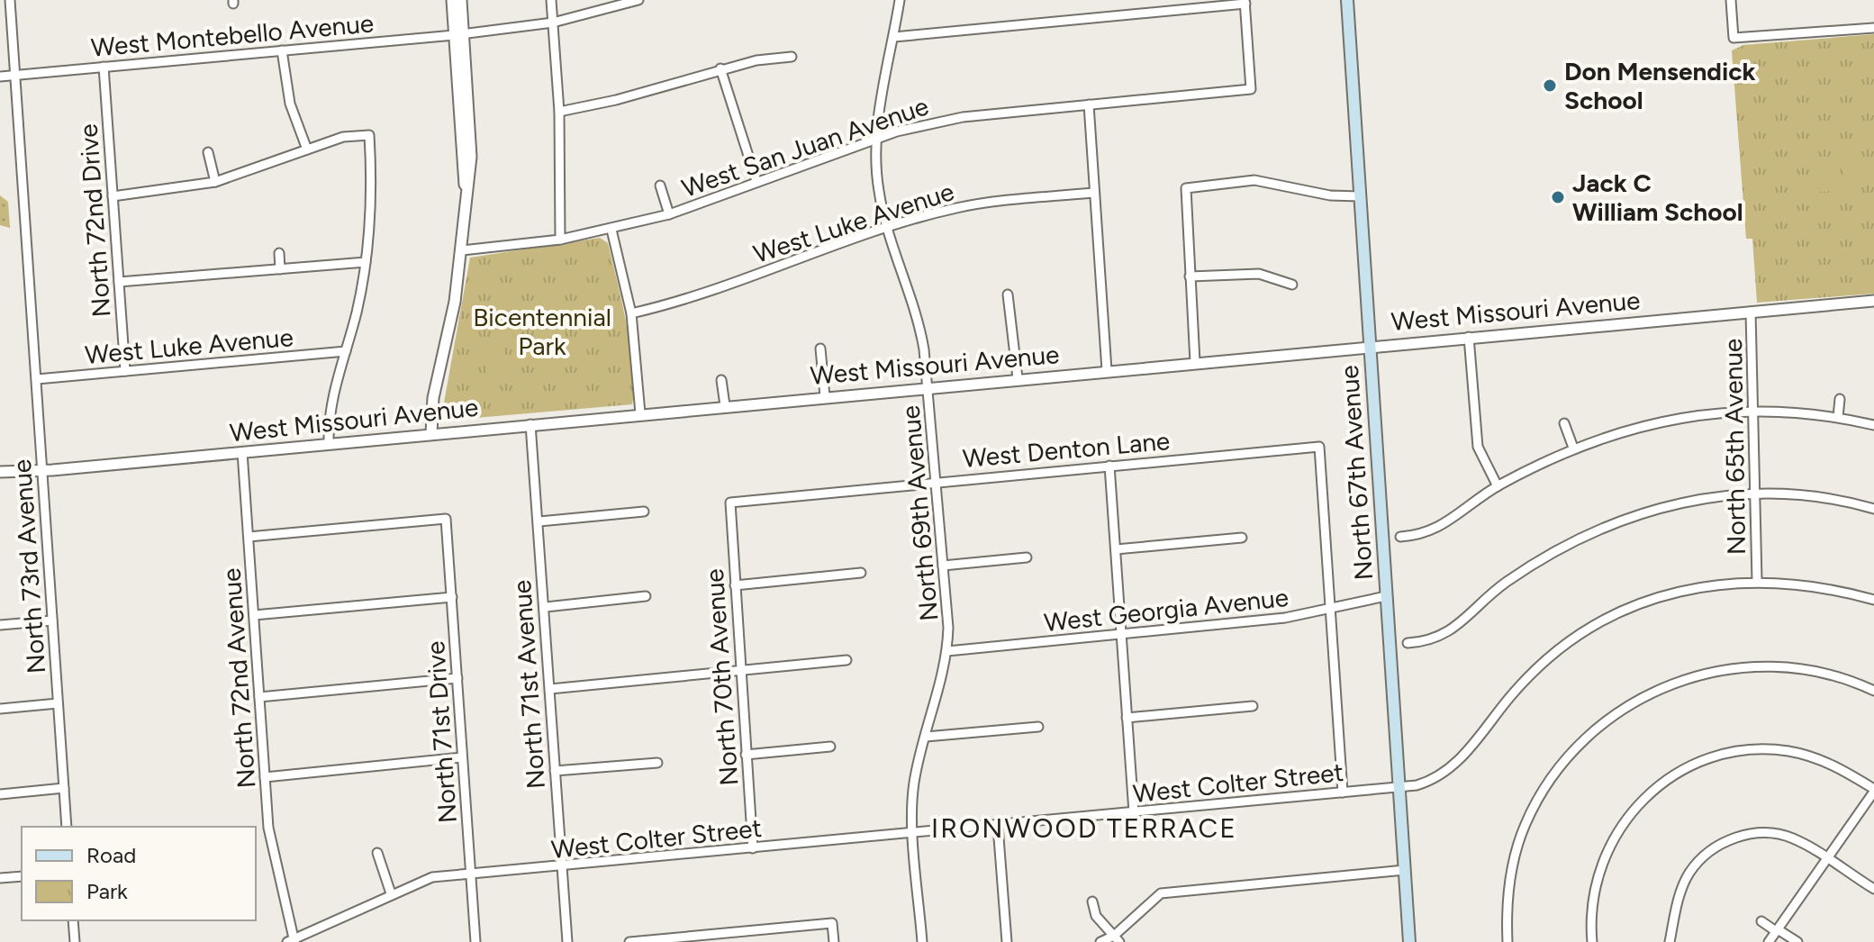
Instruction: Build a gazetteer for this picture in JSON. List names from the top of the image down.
{
  "streets": {
    "main road": ["North 67th Avenue"],
    "street": [
      "West Montebello Avenue",
      "West San Juan Avenue",
      "North 72nd Drive",
      "West Luke Avenue",
      "West Missouri Avenue",
      "North 65th Avenue",
      "West Denton Lane",
      "North 69th Avenue",
      "North 73rd Avenue",
      "West Georgia Avenue",
      "North 70th Avenue",
      "North 72nd Avenue",
      "North 71st Avenue",
      "North 71st Drive",
      "West Colter Street"
    ]
  },
  "crossings": [
    ["West Montebello Avenue", "North 72nd Drive"],
    ["West Montebello Avenue", "North 73rd Avenue"],
    ["West San Juan Avenue", "North 69th Avenue"],
    ["North 72nd Drive", "West Luke Avenue"],
    ["West Luke Avenue", "North 69th Avenue"],
    ["West Luke Avenue", "North 73rd Avenue"],
    ["West Missouri Avenue", "North 65th Avenue"],
    ["West Missouri Avenue", "North 67th Avenue"],
    ["West Missouri Avenue", "North 69th Avenue"],
    ["West Missouri Avenue", "North 73rd Avenue"],
    ["West Missouri Avenue", "North 72nd Avenue"],
    ["West Missouri Avenue", "North 71st Avenue"],
    ["North 65th Avenue", "West Colter Street"],
    ["West Denton Lane", "North 69th Avenue"],
    ["West Denton Lane", "West Georgia Avenue"],
    ["West Denton Lane", "North 70th Avenue"],
    ["North 67th Avenue", "West Georgia Avenue"],
    ["North 67th Avenue", "West Colter Street"],
    ["North 69th Avenue", "West Georgia Avenue"],
    ["North 69th Avenue", "West Colter Street"],
    ["North 70th Avenue", "West Colter Street"],
    ["North 72nd Avenue", "North 71st Drive"],
    ["North 72nd Avenue", "West Colter Street"],
    ["North 71st Avenue", "West Colter Street"],
    ["North 71st Drive", "West Colter Street"]
  ],
  "districts": ["IRONWOOD TERRACE"],
  "parks": ["Bicentennial Park"],
  "places": ["Don Mensendick School", "Jack C William School"],
  "legend": ["Road", "Park"]
}
